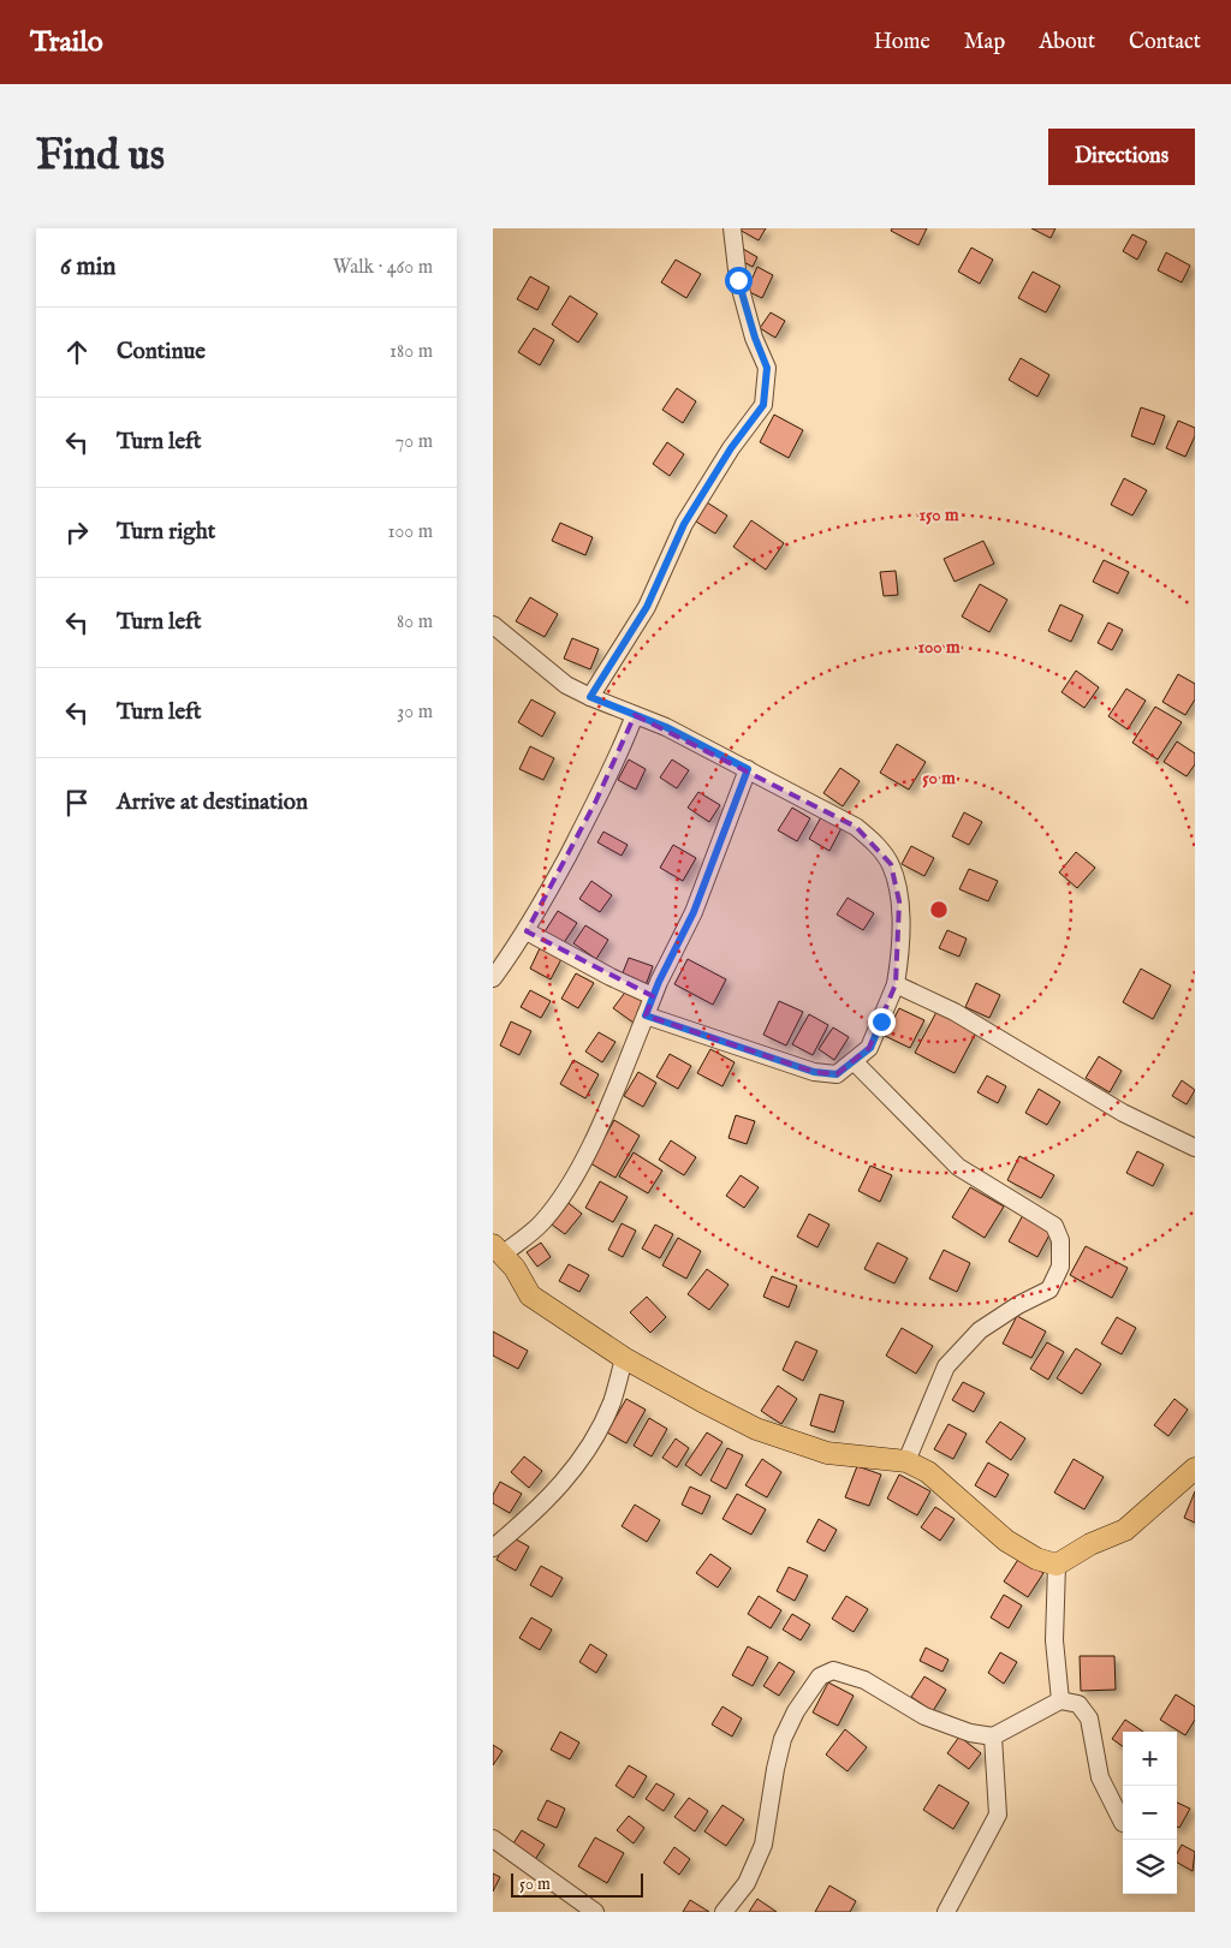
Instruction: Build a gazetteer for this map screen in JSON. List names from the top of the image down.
{
  "scale_bar": "50 m",
  "page": {
    "header": "Trailo",
    "nav": [
      "Home",
      "Map",
      "About",
      "Contact"
    ],
    "buttons": "Directions",
    "title": "Find us",
    "heading": ["6 min", "Walk · 460 m"],
    "list": [
      ["Continue", "180 m"],
      ["Turn left", "70 m"],
      ["Turn right", "100 m"],
      ["Turn left", "80 m"],
      ["Turn left", "30 m"],
      "Arrive at destination"
    ],
    "map_buttons": ["+", "−"],
    "scale": "50 m"
  },
  "rings": ["150 m", "100 m", "50 m"]
}
